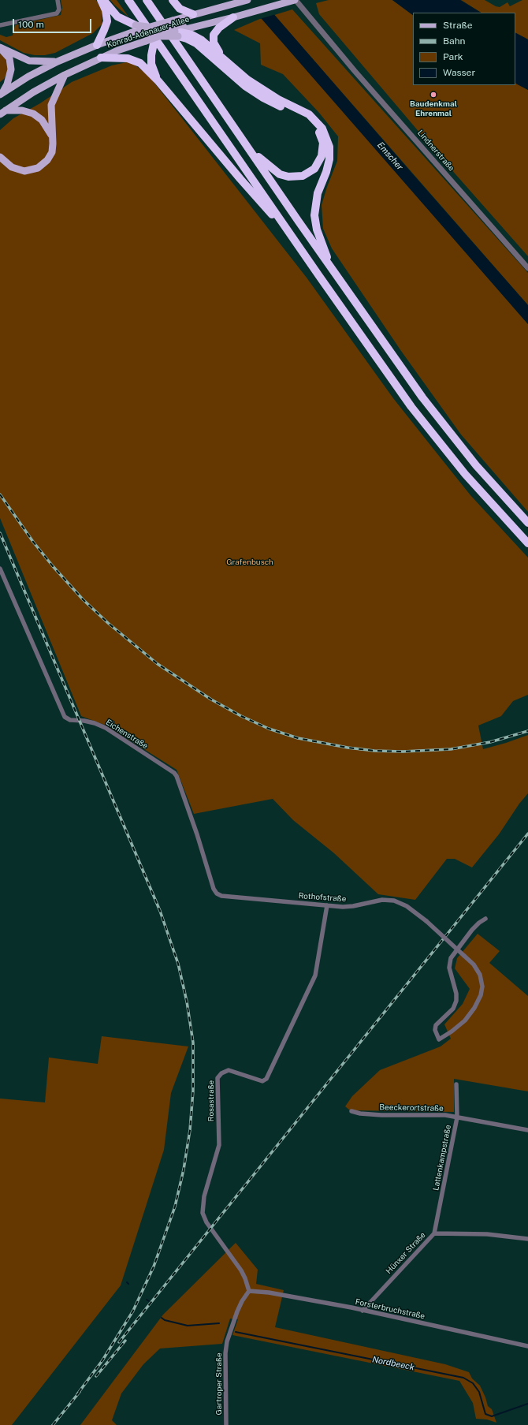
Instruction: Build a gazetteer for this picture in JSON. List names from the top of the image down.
{
  "streets": {
    "main road": ["Konrad-Adenauer-Allee"],
    "street": [
      "Lindnerstraße",
      "Eichenstraße",
      "Rothofstraße",
      "Rosastraße",
      "Beeckerortstraße",
      "Lattenkampstraße",
      "Hünxer Straße",
      "Forsterbruchstraße",
      "Gartroper Straße"
    ]
  },
  "crossings": [
    ["Konrad-Adenauer-Allee", "Lindnerstraße"],
    ["Eichenstraße", "Rothofstraße"],
    ["Rothofstraße", "Rosastraße"],
    ["Rosastraße", "Forsterbruchstraße"],
    ["Rosastraße", "Gartroper Straße"],
    ["Beeckerortstraße", "Lattenkampstraße"],
    ["Lattenkampstraße", "Hünxer Straße"],
    ["Hünxer Straße", "Forsterbruchstraße"],
    ["Forsterbruchstraße", "Gartroper Straße"]
  ],
  "water": ["Emscher", "Nordbeeck"],
  "parks": ["Grafenbusch"],
  "places": ["Baudenkmal Ehrenmal"],
  "legend": [
    "Straße",
    "Bahn",
    "Park",
    "Wasser"
  ],
  "scale_bar": "100 m"
}
